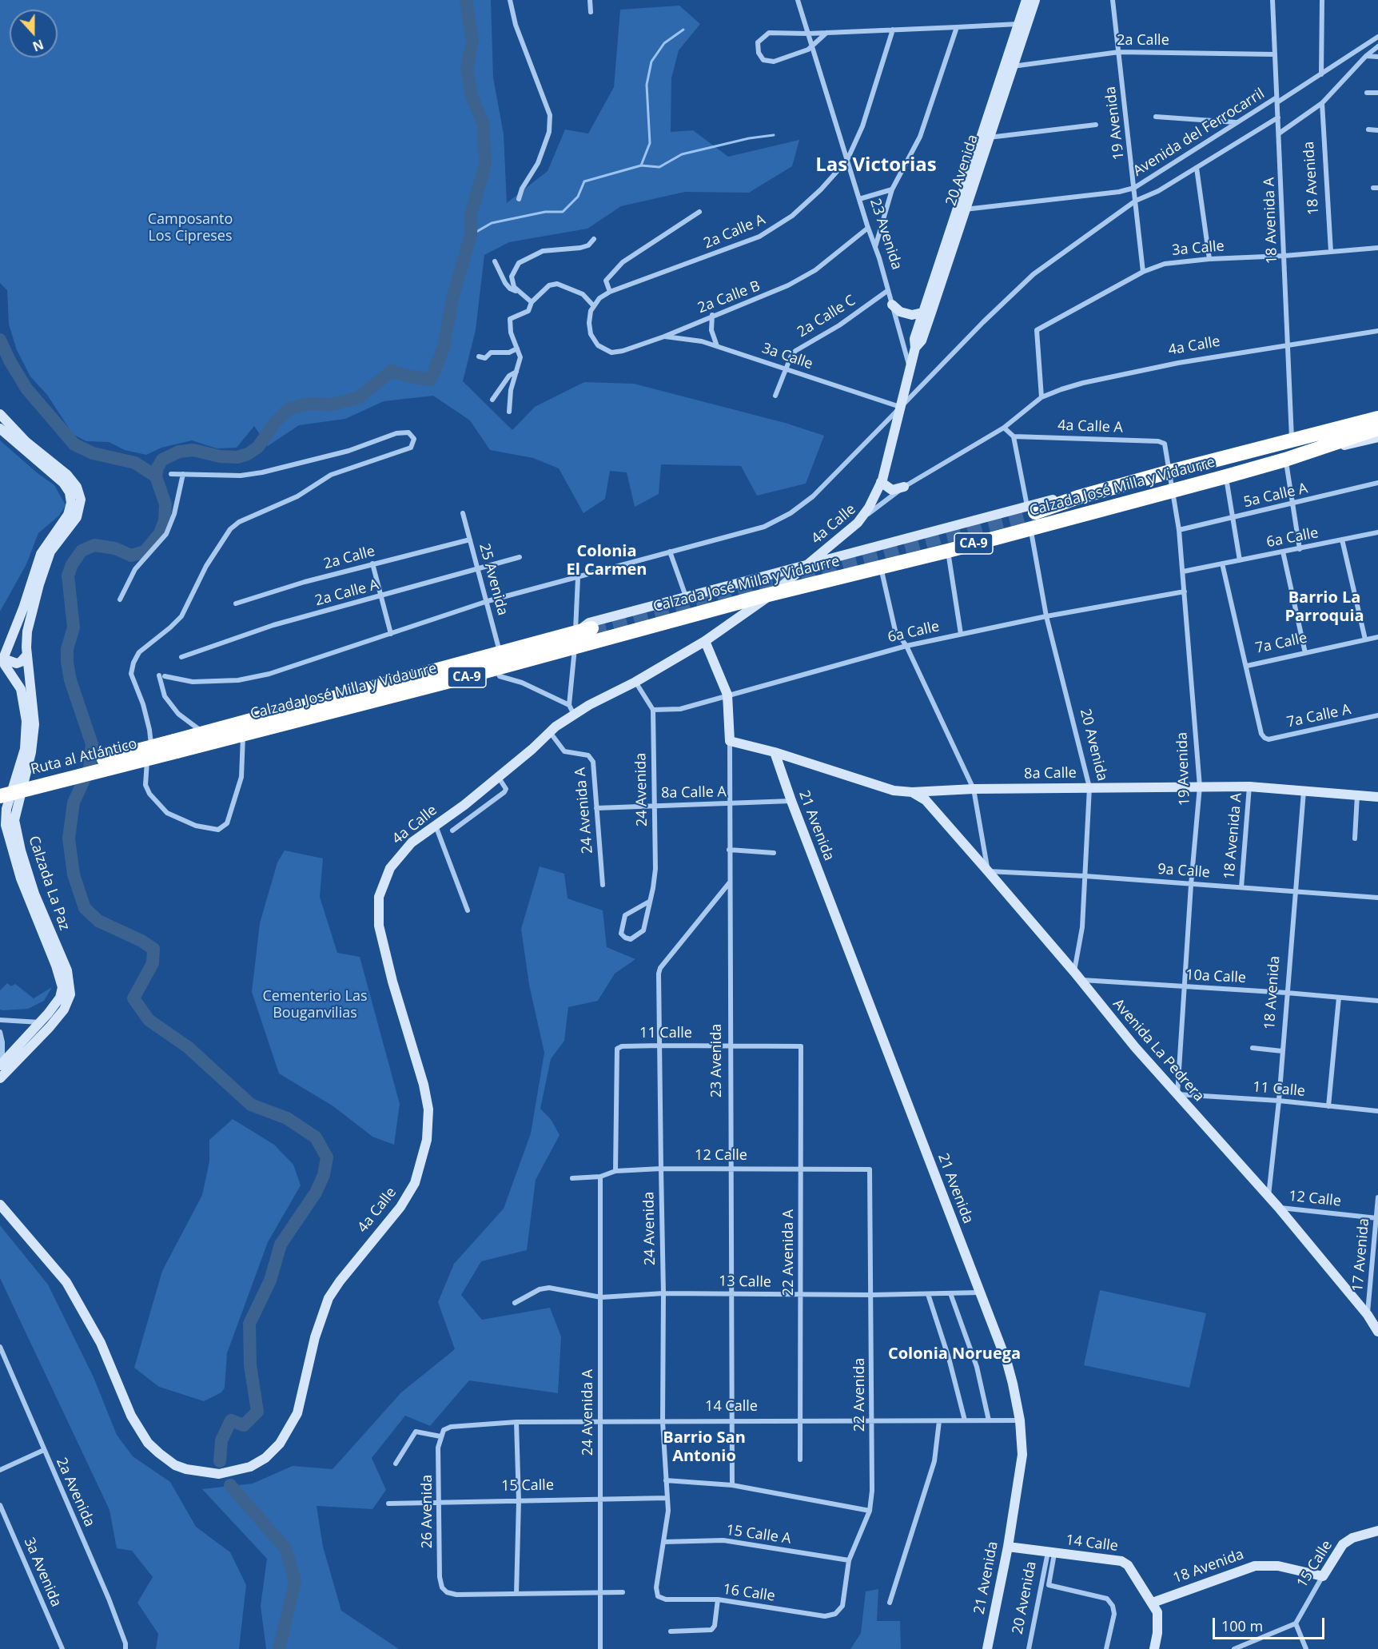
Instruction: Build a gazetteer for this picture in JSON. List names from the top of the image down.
{
  "streets": {
    "highway": ["Calzada José Milla y Vidaurre", "CA-9", "Ruta al Atlántico"],
    "street": [
      "2a Calle",
      "19 Avenida",
      "Avenida del Ferrocarril",
      "20 Avenida",
      "18 Avenida",
      "18 Avenida A",
      "2a Calle A",
      "23 Avenida",
      "3a Calle",
      "2a Calle B",
      "2a Calle C",
      "4a Calle",
      "4a Calle A",
      "5a Calle A",
      "6a Calle",
      "25 Avenida",
      "7a Calle",
      "7a Calle A",
      "8a Calle",
      "24 Avenida",
      "8a Calle A",
      "24 Avenida A",
      "21 Avenida",
      "9a Calle",
      "Calzada La Paz",
      "10a Calle",
      "11 Calle",
      "Avenida La Pedrera",
      "12 Calle",
      "22 Avenida A",
      "17 Avenida",
      "13 Calle",
      "22 Avenida",
      "14 Calle",
      "15 Calle",
      "2a Avenida",
      "26 Avenida",
      "15 Calle A",
      "3a Avenida",
      "16 Calle"
    ]
  },
  "crossings": [
    ["2a Calle", "19 Avenida"],
    ["2a Calle", "20 Avenida"],
    ["2a Calle", "18 Avenida A"],
    ["2a Calle", "25 Avenida"],
    ["19 Avenida", "Avenida del Ferrocarril"],
    ["19 Avenida", "3a Calle"],
    ["19 Avenida", "4a Calle A"],
    ["19 Avenida", "Calzada José Milla y Vidaurre"],
    ["19 Avenida", "5a Calle A"],
    ["19 Avenida", "6a Calle"],
    ["19 Avenida", "8a Calle"],
    ["19 Avenida", "9a Calle"],
    ["19 Avenida", "10a Calle"],
    ["19 Avenida", "11 Calle"],
    ["19 Avenida", "Avenida La Pedrera"],
    ["Avenida del Ferrocarril", "20 Avenida"],
    ["Avenida del Ferrocarril", "18 Avenida A"],
    ["Avenida del Ferrocarril", "3a Calle"],
    ["Avenida del Ferrocarril", "Calzada José Milla y Vidaurre"],
    ["Avenida del Ferrocarril", "25 Avenida"],
    ["20 Avenida", "23 Avenida"],
    ["20 Avenida", "3a Calle"],
    ["20 Avenida", "4a Calle"],
    ["20 Avenida", "Calzada José Milla y Vidaurre"],
    ["20 Avenida", "6a Calle"],
    ["20 Avenida", "8a Calle"],
    ["20 Avenida", "9a Calle"],
    ["20 Avenida", "10a Calle"],
    ["20 Avenida", "Avenida La Pedrera"],
    ["20 Avenida", "14 Calle"],
    ["18 Avenida", "3a Calle"],
    ["18 Avenida", "8a Calle"],
    ["18 Avenida", "9a Calle"],
    ["18 Avenida", "10a Calle"],
    ["18 Avenida", "11 Calle"],
    ["18 Avenida", "Avenida La Pedrera"],
    ["18 Avenida", "14 Calle"],
    ["18 Avenida", "15 Calle"],
    ["18 Avenida A", "3a Calle"],
    ["18 Avenida A", "4a Calle"],
    ["18 Avenida A", "Calzada José Milla y Vidaurre"],
    ["18 Avenida A", "8a Calle"],
    ["18 Avenida A", "9a Calle"],
    ["2a Calle A", "23 Avenida"],
    ["2a Calle A", "2a Calle B"],
    ["2a Calle A", "25 Avenida"],
    ["23 Avenida", "2a Calle B"],
    ["23 Avenida", "2a Calle C"],
    ["23 Avenida", "4a Calle"],
    ["23 Avenida", "6a Calle"],
    ["23 Avenida", "8a Calle"],
    ["23 Avenida", "24 Avenida"],
    ["23 Avenida", "8a Calle A"],
    ["23 Avenida", "11 Calle"],
    ["23 Avenida", "12 Calle"],
    ["23 Avenida", "13 Calle"],
    ["23 Avenida", "14 Calle"],
    ["3a Calle", "2a Calle B"],
    ["3a Calle", "2a Calle C"],
    ["3a Calle", "4a Calle"],
    ["4a Calle", "Calzada José Milla y Vidaurre"],
    ["4a Calle", "24 Avenida A"],
    ["Calzada José Milla y Vidaurre", "25 Avenida"],
    ["Calzada José Milla y Vidaurre", "Ruta al Atlántico"],
    ["6a Calle", "24 Avenida"],
    ["7a Calle", "7a Calle A"],
    ["8a Calle", "21 Avenida"],
    ["8a Calle", "Avenida La Pedrera"],
    ["24 Avenida", "8a Calle A"],
    ["24 Avenida", "11 Calle"],
    ["24 Avenida", "12 Calle"],
    ["24 Avenida", "13 Calle"],
    ["24 Avenida", "14 Calle"],
    ["24 Avenida", "15 Calle"],
    ["24 Avenida", "15 Calle A"],
    ["24 Avenida", "16 Calle"],
    ["8a Calle A", "24 Avenida A"],
    ["8a Calle A", "21 Avenida"],
    ["24 Avenida A", "12 Calle"],
    ["24 Avenida A", "13 Calle"],
    ["24 Avenida A", "14 Calle"],
    ["24 Avenida A", "15 Calle"],
    ["21 Avenida", "13 Calle"],
    ["21 Avenida", "14 Calle"],
    ["9a Calle", "Avenida La Pedrera"],
    ["10a Calle", "Avenida La Pedrera"],
    ["11 Calle", "Avenida La Pedrera"],
    ["11 Calle", "12 Calle"],
    ["11 Calle", "22 Avenida A"],
    ["Avenida La Pedrera", "12 Calle"],
    ["Avenida La Pedrera", "17 Avenida"],
    ["12 Calle", "22 Avenida A"],
    ["12 Calle", "17 Avenida"],
    ["12 Calle", "22 Avenida"],
    ["22 Avenida A", "13 Calle"],
    ["22 Avenida A", "14 Calle"],
    ["13 Calle", "22 Avenida"],
    ["22 Avenida", "14 Calle"],
    ["22 Avenida", "15 Calle A"],
    ["22 Avenida", "16 Calle"],
    ["14 Calle", "26 Avenida"],
    ["15 Calle", "26 Avenida"]
  ],
  "districts": [
    "Las Victorias",
    "Colonia El Carmen",
    "Barrio La Parroquia",
    "Colonia Noruega",
    "Barrio San Antonio"
  ],
  "parks": ["Camposanto Los Cipreses", "Cementerio Las Bouganvilias"],
  "scale_bar": "100 m",
  "north": "bottom"
}
